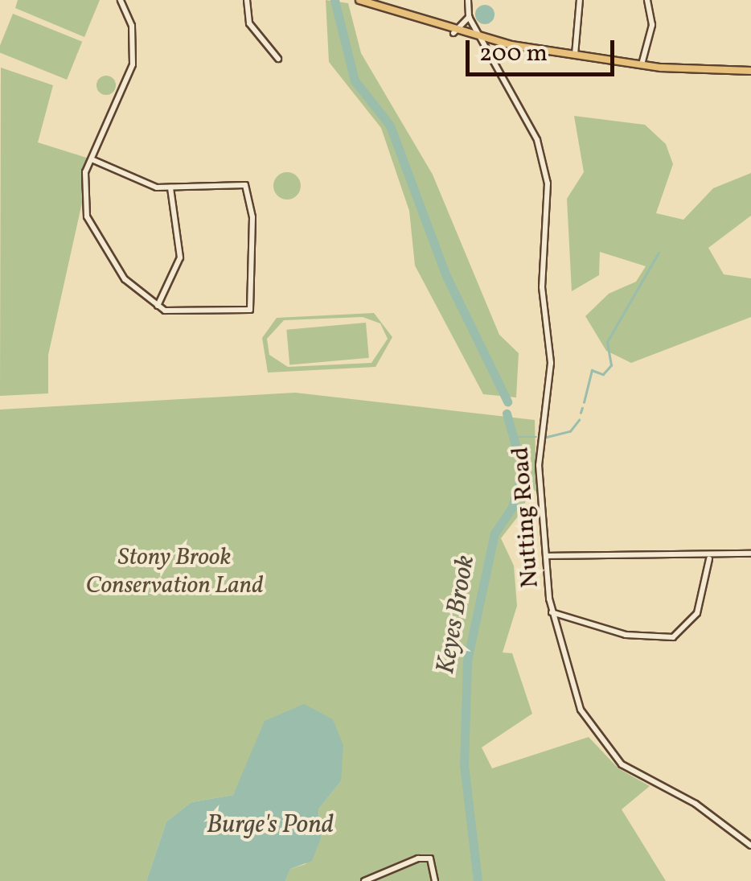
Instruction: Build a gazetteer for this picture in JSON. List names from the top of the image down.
{
  "streets": {
    "street": ["Nutting Road"]
  },
  "water": ["Keyes Brook", "Burge's Pond"],
  "parks": ["Stony Brook Conservation Land"],
  "scale_bar": "200 m"
}
